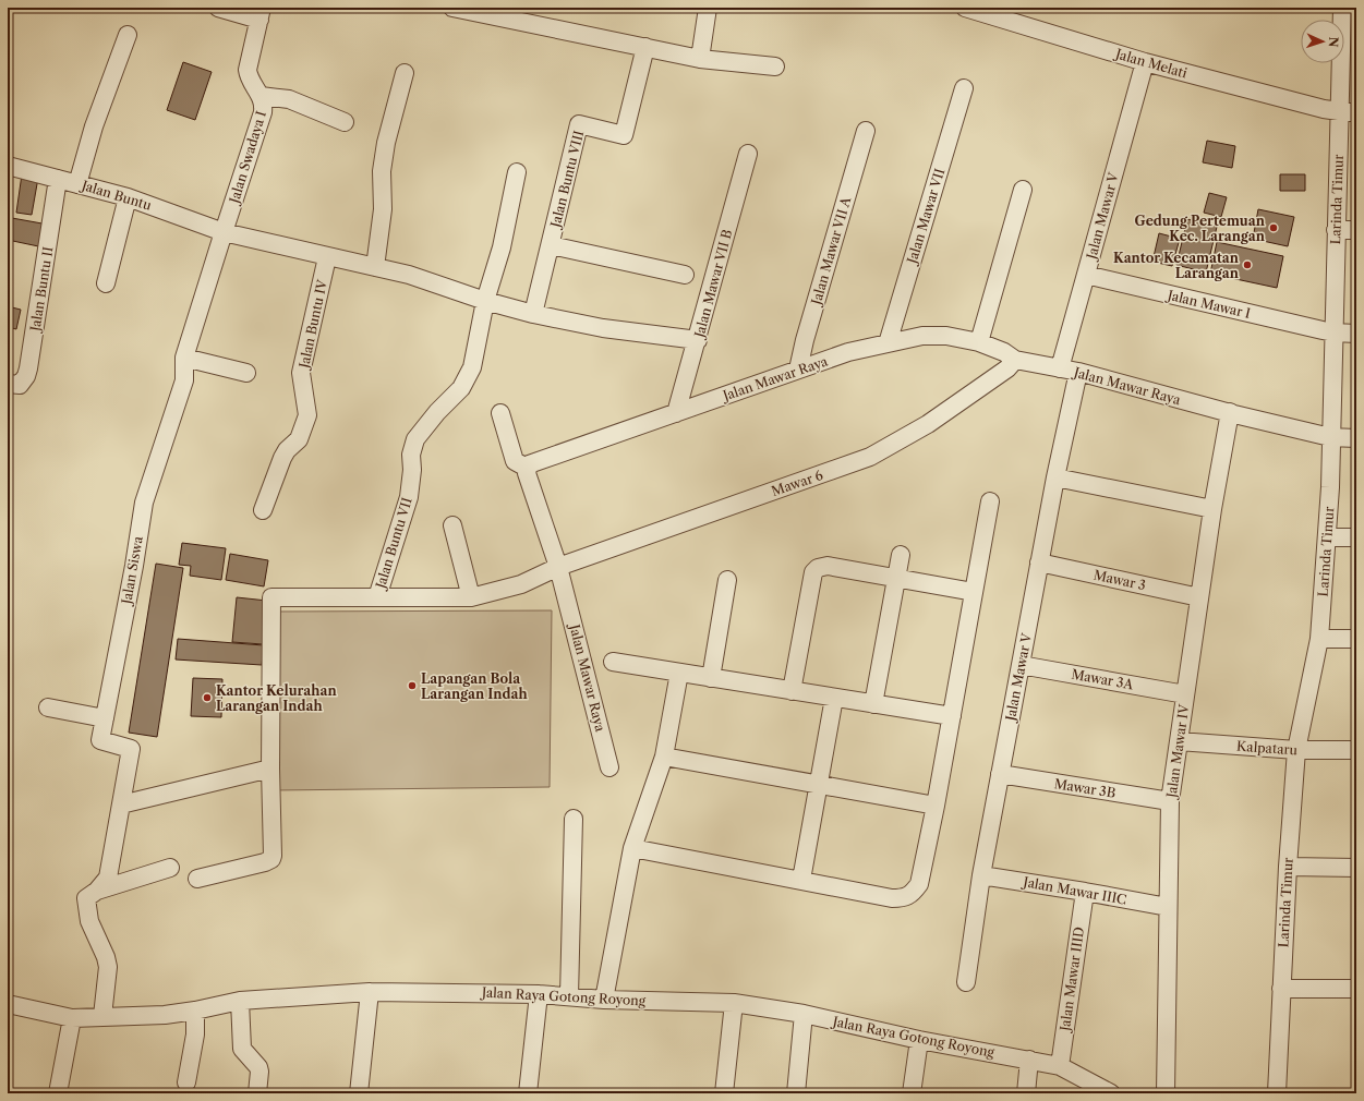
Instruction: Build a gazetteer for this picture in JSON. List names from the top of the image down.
{
  "streets": {
    "street": [
      "Jalan Melati",
      "Jalan Swadaya I",
      "Jalan Buntu VIII",
      "Jalan Buntu",
      "Larinda Timur",
      "Jalan Mawar VII",
      "Jalan Mawar V",
      "Jalan Mawar VII A",
      "Jalan Mawar VII B",
      "Jalan Buntu II",
      "Jalan Mawar I",
      "Jalan Buntu IV",
      "Jalan Mawar Raya",
      "Mawar 6",
      "Jalan Buntu VII",
      "Jalan Siswa",
      "Mawar 3",
      "Mawar 3A",
      "Kalpataru",
      "Jalan Mawar IV",
      "Mawar 3B",
      "Jalan Mawar IIIC",
      "Jalan Mawar IIID",
      "Jalan Raya Gotong Royong"
    ]
  },
  "crossings": [
    ["Jalan Melati", "Larinda Timur"],
    ["Jalan Melati", "Jalan Mawar V"],
    ["Jalan Swadaya I", "Jalan Buntu"],
    ["Jalan Swadaya I", "Jalan Siswa"],
    ["Jalan Buntu VIII", "Jalan Buntu"],
    ["Jalan Buntu", "Jalan Mawar VII B"],
    ["Jalan Buntu", "Jalan Buntu II"],
    ["Jalan Buntu", "Jalan Buntu IV"],
    ["Jalan Buntu", "Jalan Buntu VII"],
    ["Jalan Buntu", "Jalan Siswa"],
    ["Larinda Timur", "Jalan Mawar I"],
    ["Larinda Timur", "Jalan Mawar Raya"],
    ["Larinda Timur", "Kalpataru"],
    ["Jalan Mawar VII", "Jalan Mawar Raya"],
    ["Jalan Mawar V", "Jalan Mawar I"],
    ["Jalan Mawar V", "Jalan Mawar Raya"],
    ["Jalan Mawar V", "Mawar 3"],
    ["Jalan Mawar V", "Mawar 3A"],
    ["Jalan Mawar V", "Mawar 3B"],
    ["Jalan Mawar V", "Jalan Mawar IIIC"],
    ["Jalan Mawar VII A", "Jalan Mawar Raya"],
    ["Jalan Mawar VII B", "Jalan Mawar Raya"],
    ["Jalan Mawar Raya", "Mawar 6"],
    ["Jalan Mawar Raya", "Jalan Mawar IV"],
    ["Mawar 6", "Jalan Buntu VII"],
    ["Jalan Siswa", "Jalan Raya Gotong Royong"],
    ["Mawar 3", "Jalan Mawar IV"],
    ["Mawar 3A", "Jalan Mawar IV"],
    ["Kalpataru", "Jalan Mawar IV"],
    ["Jalan Mawar IV", "Mawar 3B"],
    ["Jalan Mawar IV", "Jalan Mawar IIIC"],
    ["Jalan Mawar IIIC", "Jalan Mawar IIID"],
    ["Jalan Mawar IIID", "Jalan Raya Gotong Royong"]
  ],
  "places": [
    "Gedung Pertemuan Kec. Larangan",
    "Kantor Kecamatan Larangan",
    "Lapangan Bola Larangan Indah",
    "Kantor Kelurahan Larangan Indah"
  ],
  "north": "right"
}
